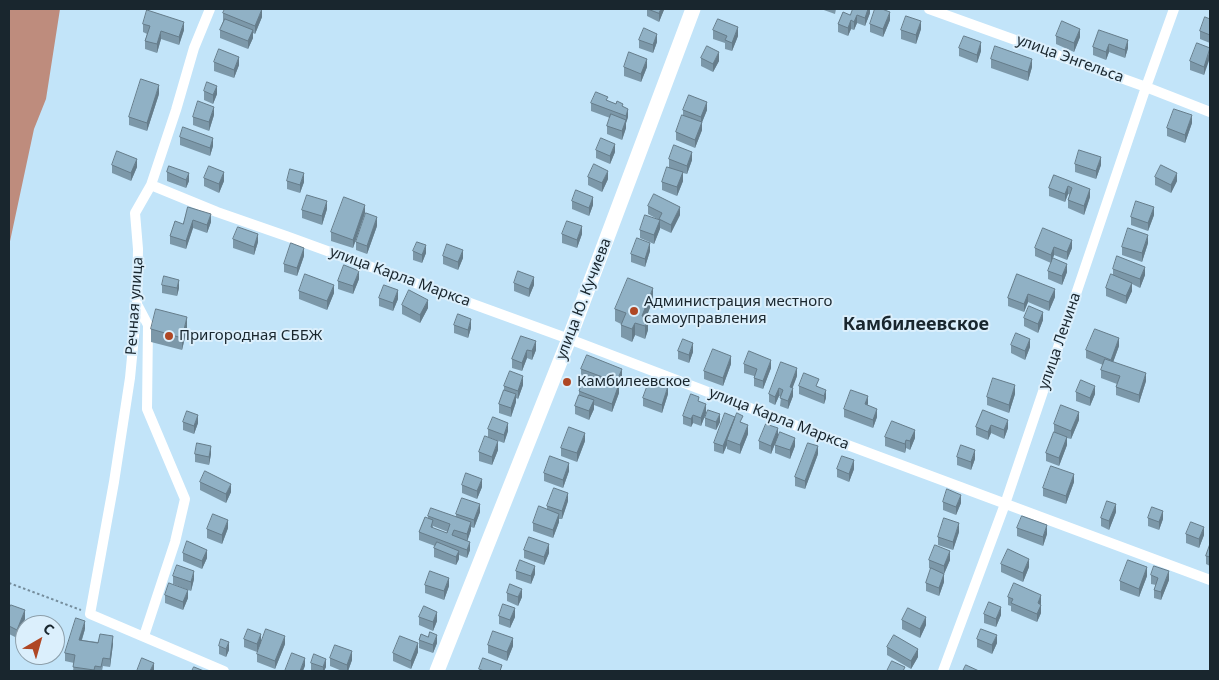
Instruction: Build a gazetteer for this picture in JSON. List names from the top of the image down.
{
  "streets": {
    "street": [
      "улица Энгельса",
      "улица Карла Маркса",
      "улица Ю. Кучиева",
      "Речная улица",
      "улица Ленина"
    ]
  },
  "crossings": [
    ["улица Энгельса", "улица Ленина"],
    ["улица Карла Маркса", "улица Ю. Кучиева"],
    ["улица Карла Маркса", "Речная улица"],
    ["улица Карла Маркса", "улица Ленина"]
  ],
  "districts": ["Камбилеевское"],
  "places": ["Администрация местного самоуправления", "Пригородная СББЖ", "Камбилеевское"],
  "north": "top right"
}
